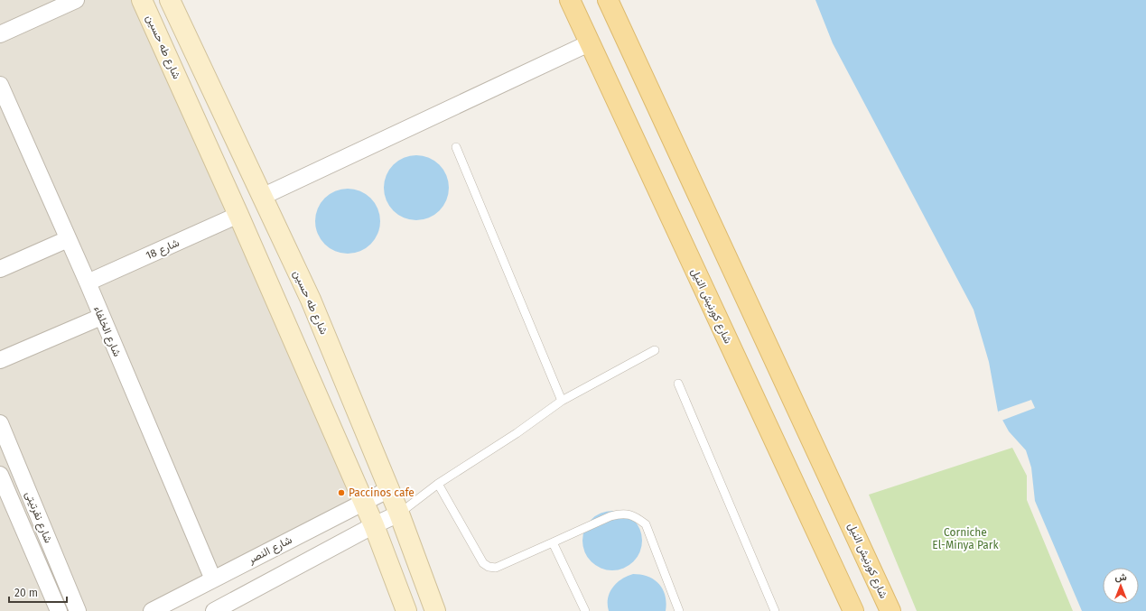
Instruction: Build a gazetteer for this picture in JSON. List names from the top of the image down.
{
  "streets": {
    "main road": ["شارع طه حسين", "شارع كورنيش النيل"],
    "street": [
      "شارع 18",
      "شارع الخلفاء",
      "شارع نفرتيتى",
      "شارع النصر"
    ]
  },
  "crossings": [
    ["شارع طه حسين", "شارع 18"],
    ["شارع طه حسين", "شارع النصر"],
    ["شارع 18", "شارع الخلفاء"],
    ["شارع الخلفاء", "شارع النصر"]
  ],
  "parks": ["Corniche El-Minya Park"],
  "places": ["Paccinos cafe"],
  "scale_bar": "20 m",
  "north": "top"
}
